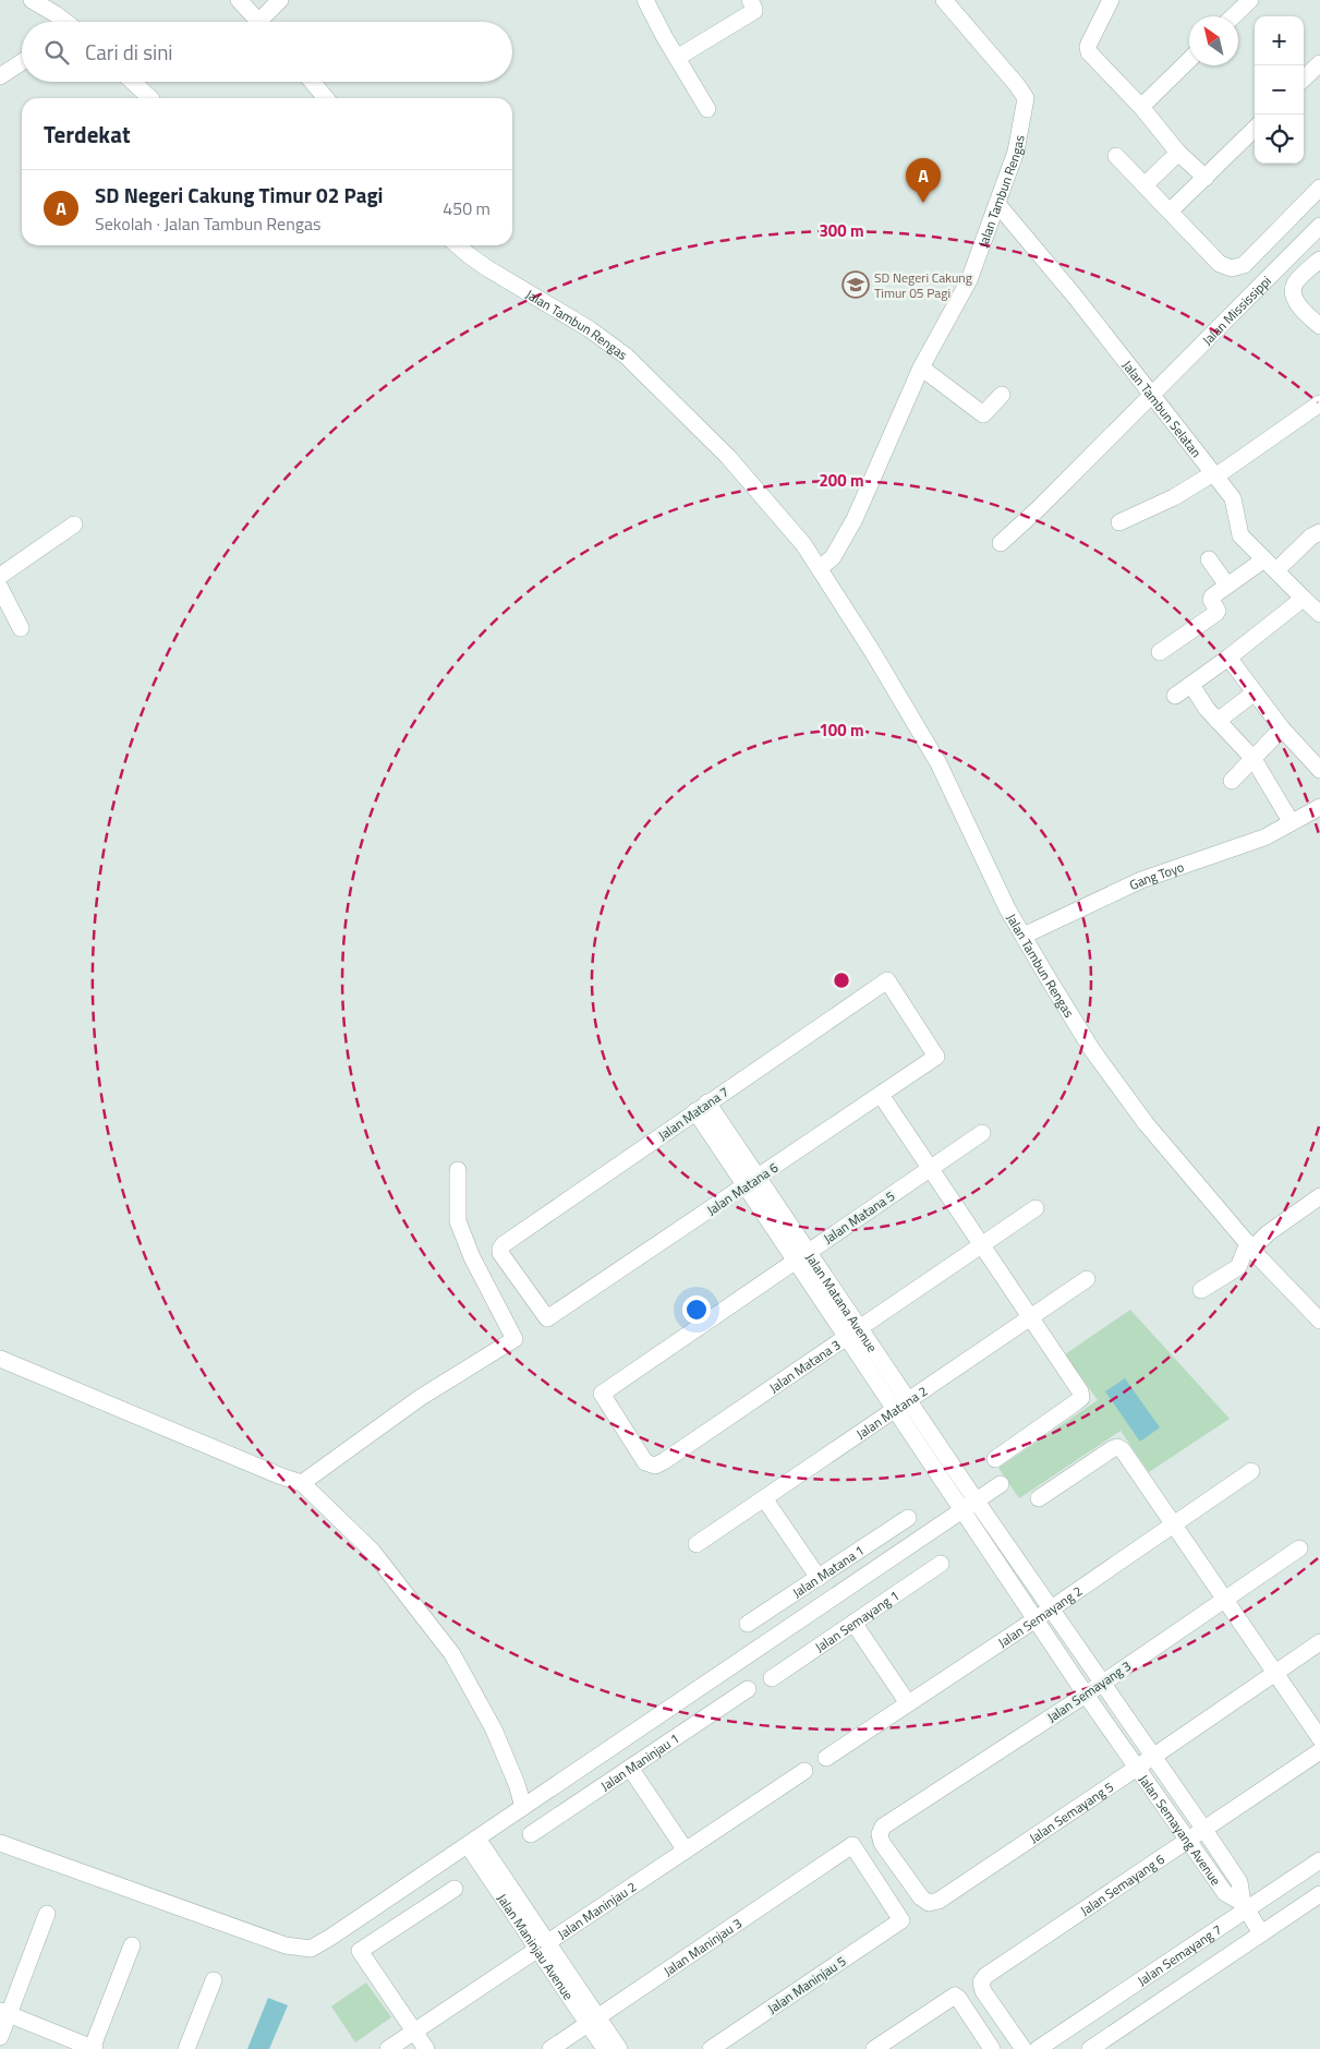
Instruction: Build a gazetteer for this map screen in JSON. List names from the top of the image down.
{
  "streets": {
    "street": [
      "Jalan Tambun Rengas",
      "Jalan Mississippi",
      "Jalan Tambun Selatan",
      "Gang Toyo",
      "Jalan Matana 7",
      "Jalan Matana 6",
      "Jalan Matana 5",
      "Jalan Matana Avenue",
      "Jalan Matana 3",
      "Jalan Matana 2",
      "Jalan Matana 1",
      "Jalan Semayang 2",
      "Jalan Semayang 1",
      "Jalan Semayang 3",
      "Jalan Maninjau 1",
      "Jalan Semayang 5",
      "Jalan Semayang Avenue",
      "Jalan Semayang 6",
      "Jalan Maninjau 2",
      "Jalan Maninjau Avenue",
      "Jalan Maninjau 3",
      "Jalan Semayang 7",
      "Jalan Maninjau 5"
    ]
  },
  "crossings": [
    ["Jalan Tambun Rengas", "Jalan Tambun Selatan"],
    ["Jalan Tambun Rengas", "Gang Toyo"],
    ["Jalan Mississippi", "Jalan Tambun Selatan"],
    ["Jalan Matana 7", "Jalan Matana 6"],
    ["Jalan Matana 7", "Jalan Matana Avenue"],
    ["Jalan Matana 6", "Jalan Matana Avenue"],
    ["Jalan Matana 5", "Jalan Matana Avenue"],
    ["Jalan Matana 5", "Jalan Matana 3"],
    ["Jalan Matana Avenue", "Jalan Matana 3"],
    ["Jalan Matana Avenue", "Jalan Matana 2"],
    ["Jalan Matana Avenue", "Jalan Semayang Avenue"],
    ["Jalan Semayang 2", "Jalan Semayang Avenue"],
    ["Jalan Semayang 3", "Jalan Semayang 5"],
    ["Jalan Semayang 3", "Jalan Semayang Avenue"],
    ["Jalan Semayang 5", "Jalan Semayang Avenue"],
    ["Jalan Semayang Avenue", "Jalan Semayang 6"],
    ["Jalan Semayang Avenue", "Jalan Semayang 7"],
    ["Jalan Maninjau 2", "Jalan Maninjau Avenue"],
    ["Jalan Maninjau Avenue", "Jalan Maninjau 3"],
    ["Jalan Maninjau 3", "Jalan Maninjau 5"]
  ],
  "places": {
    "school or university": ["SD Negeri Cakung Timur 05 Pagi"]
  },
  "north": "top left",
  "page": {
    "map_buttons": ["+", "−"],
    "search": "Cari di sini",
    "heading": "Terdekat",
    "pins": "A",
    "list": [
      {
        "mark": "A",
        "name": "SD Negeri Cakung Timur 02 Pagi",
        "note": "Sekolah · Jalan Tambun Rengas",
        "value": "450 m"
      }
    ]
  },
  "rings": ["300 m", "200 m", "100 m"]
}
